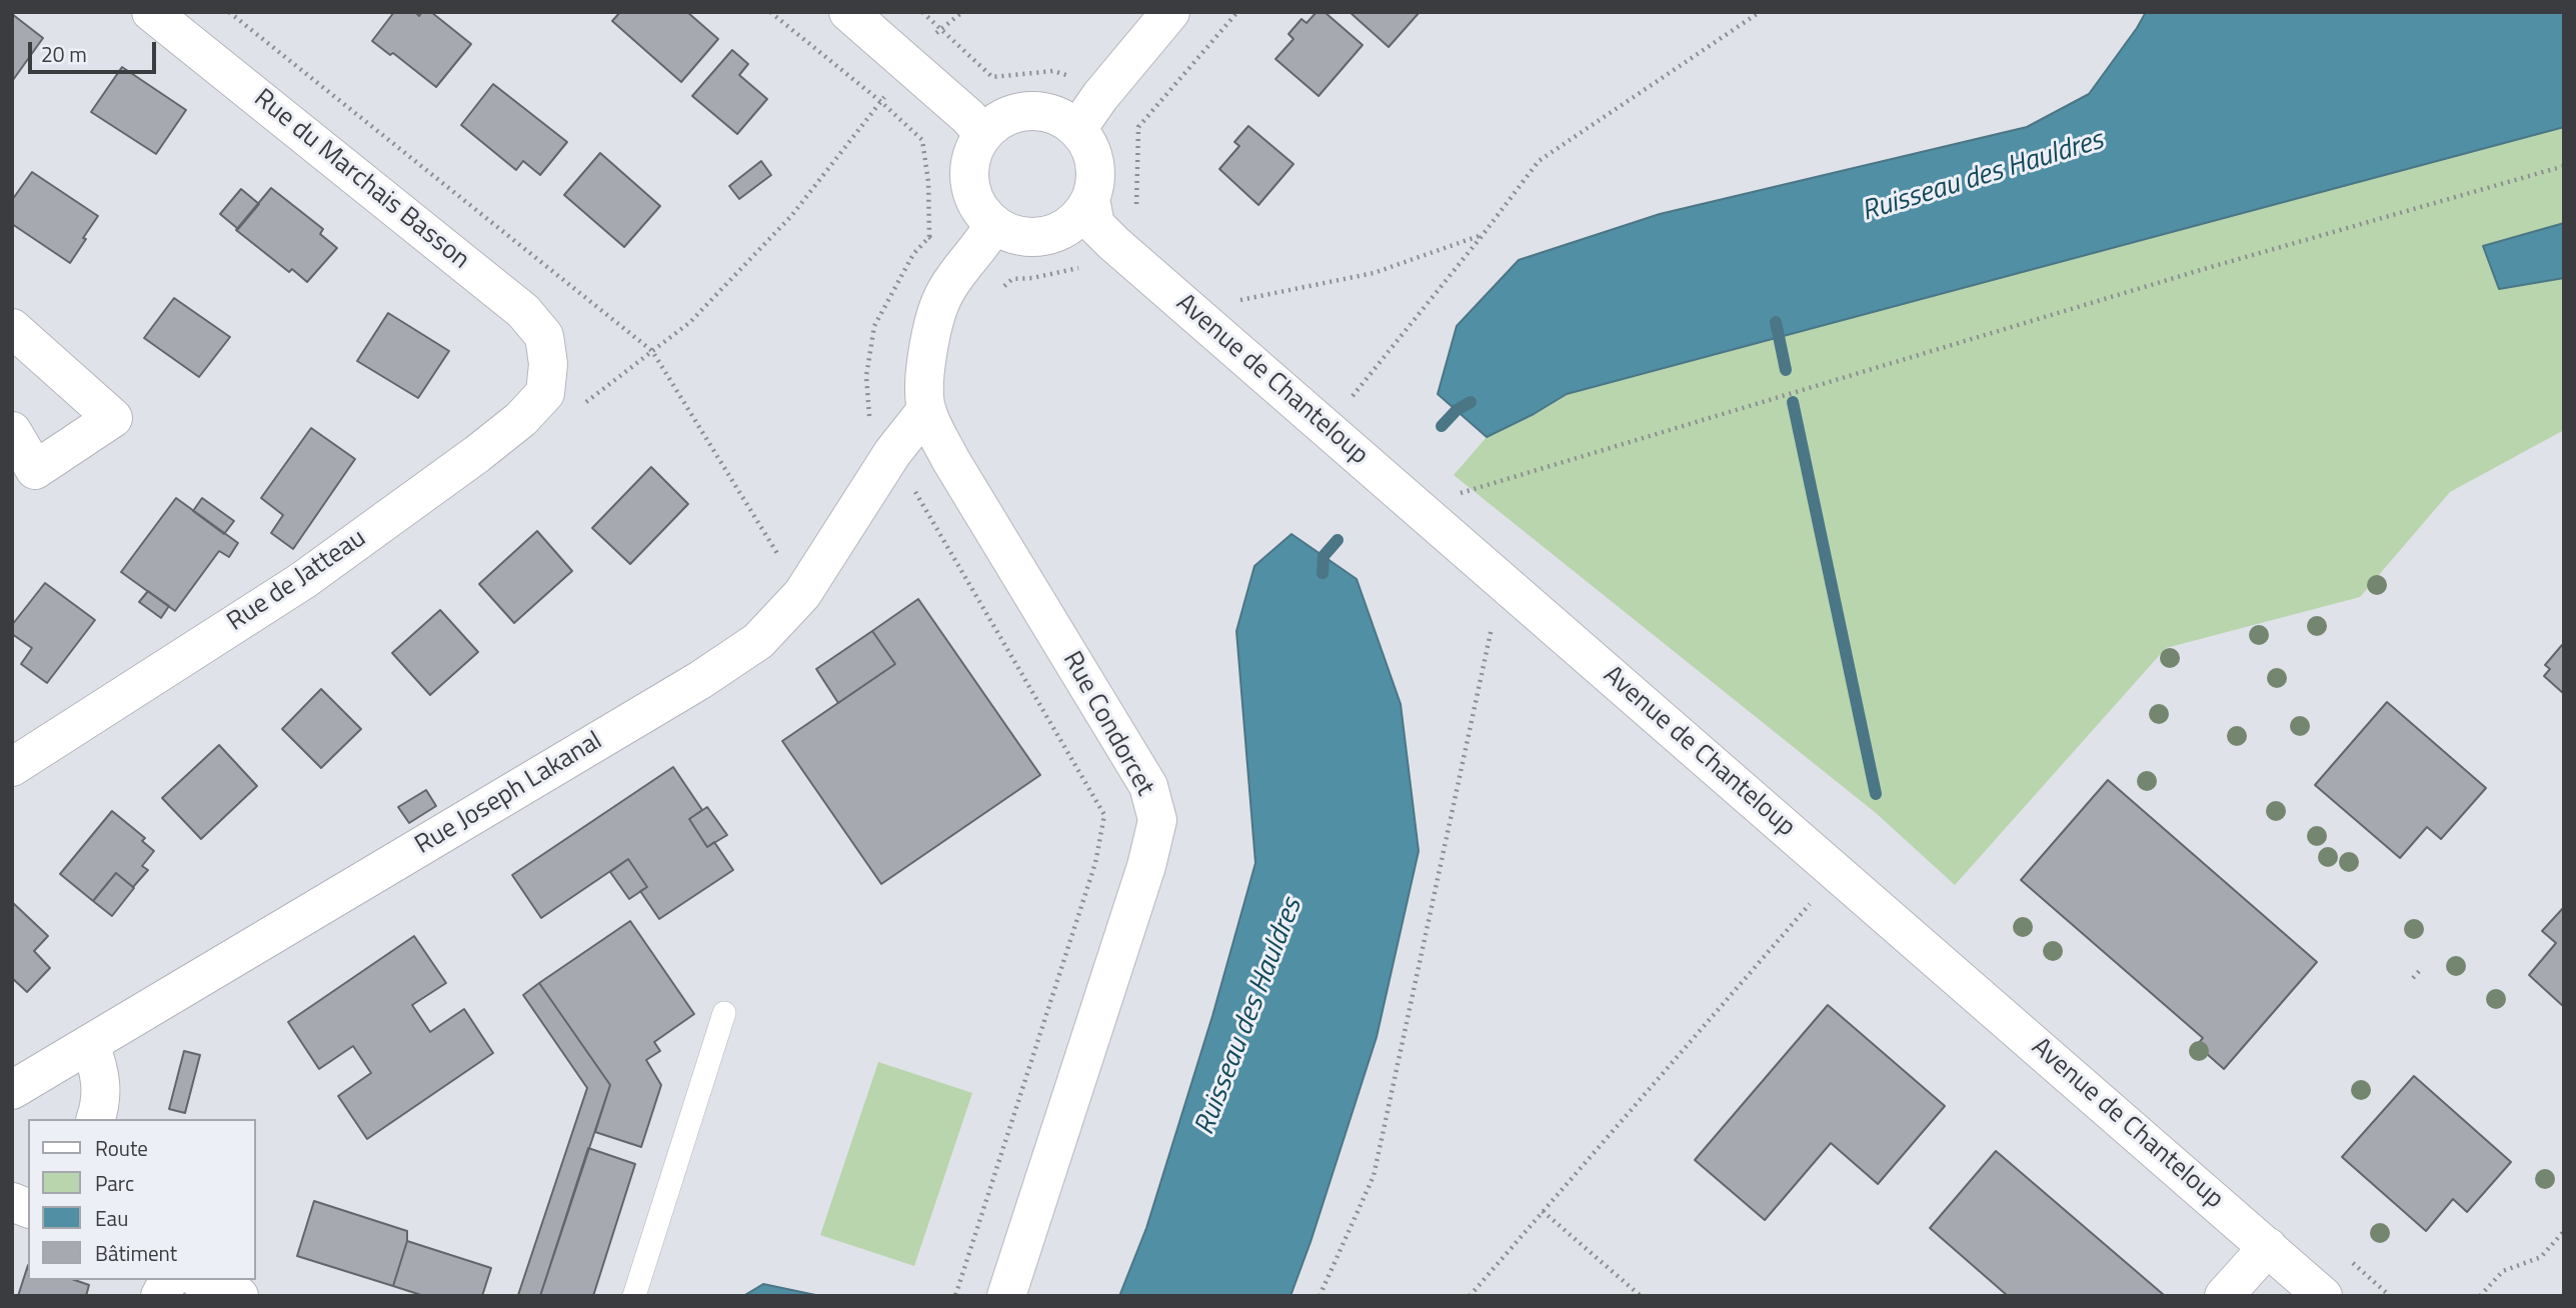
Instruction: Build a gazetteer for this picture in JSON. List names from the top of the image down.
{
  "streets": {
    "street": [
      "Rue du Marchais Basson",
      "Avenue de Chanteloup",
      "Rue de Jatteau",
      "Rue Condorcet",
      "Rue Joseph Lakanal"
    ]
  },
  "crossings": [
    ["Rue du Marchais Basson", "Rue de Jatteau"],
    ["Avenue de Chanteloup", "Rue Condorcet"],
    ["Rue Condorcet", "Rue Joseph Lakanal"]
  ],
  "water": ["Ruisseau des Hauldres"],
  "legend": [
    "Route",
    "Parc",
    "Eau",
    "Bâtiment"
  ],
  "scale_bar": "20 m"
}
